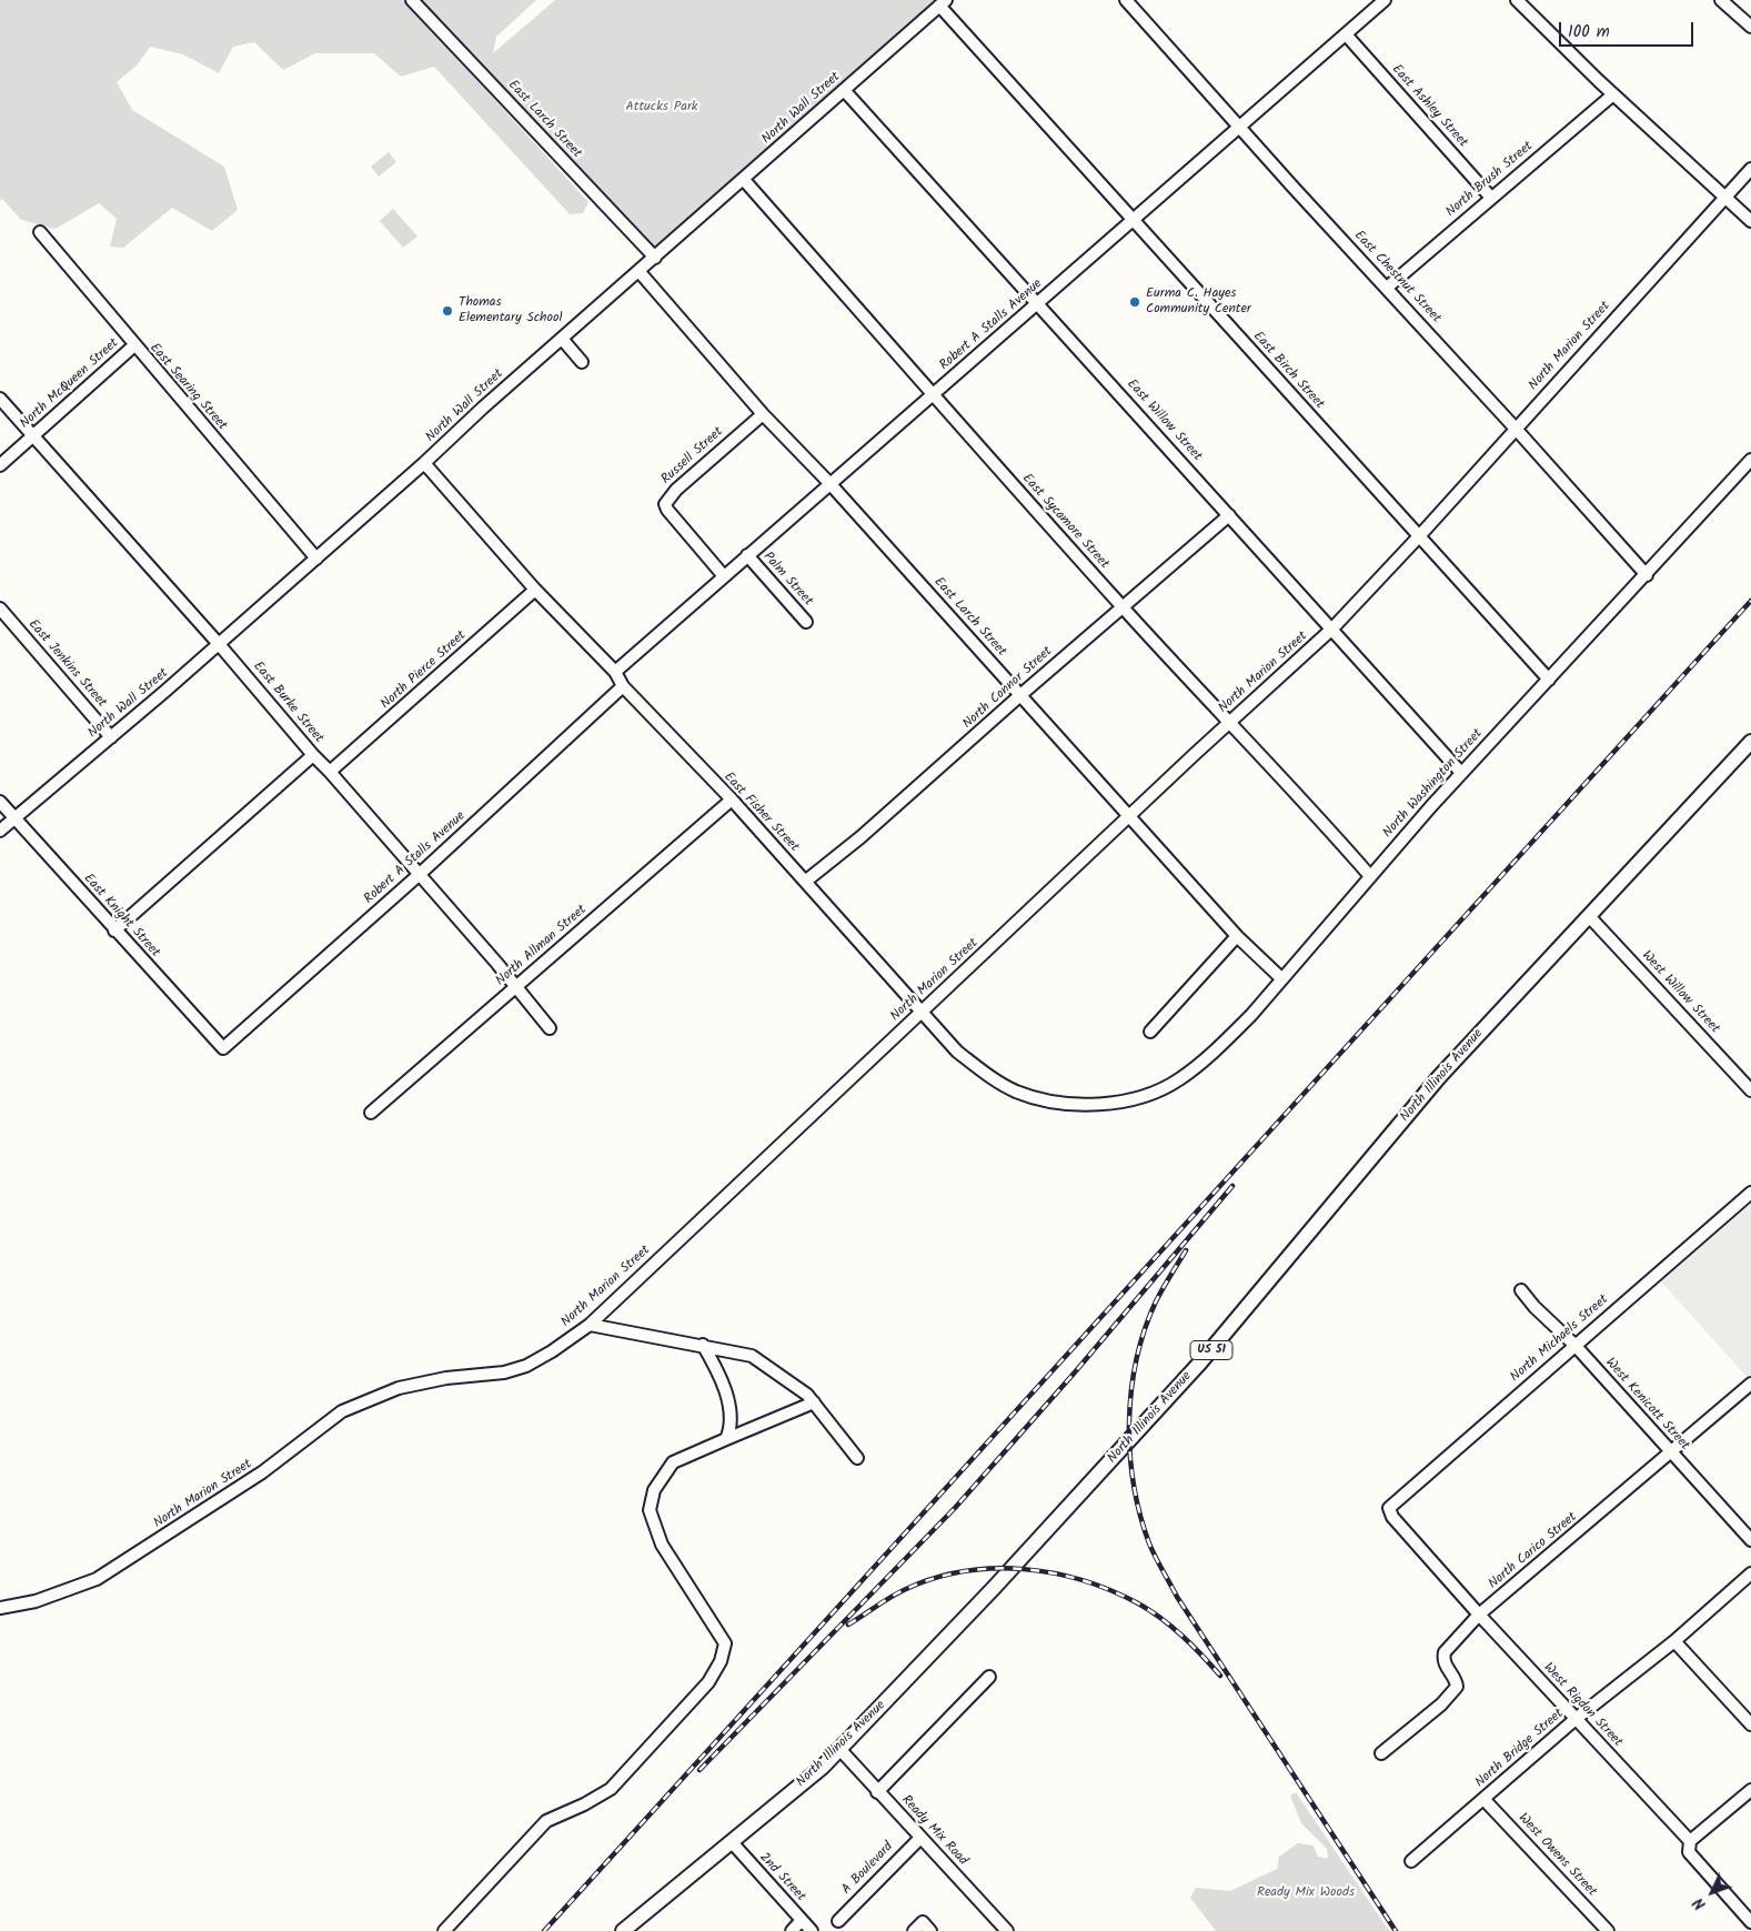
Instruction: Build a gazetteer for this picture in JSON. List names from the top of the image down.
{
  "streets": {
    "main road": ["North Illinois Avenue", "US 51"],
    "street": [
      "East Ashley Street",
      "North Wall Street",
      "East Larch Street",
      "North Brush Street",
      "East Chestnut Street",
      "Robert A Stalls Avenue",
      "North Marion Street",
      "East Birch Street",
      "North McQueen Street",
      "East Searing Street",
      "East Willow Street",
      "Russell Street",
      "East Sycamore Street",
      "Palm Street",
      "East Jenkins Street",
      "North Pierce Street",
      "North Connor Street",
      "East Burke Street",
      "North Washington Street",
      "East Fisher Street",
      "East Knight Street",
      "North Allman Street",
      "West Willow Street",
      "North Michaels Street",
      "West Kenicott Street",
      "North Carico Street",
      "West Rigdon Street",
      "North Bridge Street",
      "Ready Mix Road",
      "West Owens Street",
      "A Boulevard",
      "2nd Street"
    ]
  },
  "crossings": [
    ["East Ashley Street", "North Brush Street"],
    ["East Ashley Street", "Robert A Stalls Avenue"],
    ["North Wall Street", "East Larch Street"],
    ["North Wall Street", "East Birch Street"],
    ["North Wall Street", "East Searing Street"],
    ["North Wall Street", "East Willow Street"],
    ["North Wall Street", "East Sycamore Street"],
    ["North Wall Street", "East Jenkins Street"],
    ["North Wall Street", "East Burke Street"],
    ["North Wall Street", "East Fisher Street"],
    ["North Wall Street", "East Knight Street"],
    ["East Larch Street", "Robert A Stalls Avenue"],
    ["East Larch Street", "North Marion Street"],
    ["East Larch Street", "Russell Street"],
    ["East Larch Street", "North Connor Street"],
    ["East Larch Street", "North Washington Street"],
    ["North Brush Street", "East Chestnut Street"],
    ["East Chestnut Street", "Robert A Stalls Avenue"],
    ["East Chestnut Street", "North Marion Street"],
    ["East Chestnut Street", "North Washington Street"],
    ["Robert A Stalls Avenue", "East Birch Street"],
    ["Robert A Stalls Avenue", "East Willow Street"],
    ["Robert A Stalls Avenue", "Russell Street"],
    ["Robert A Stalls Avenue", "East Sycamore Street"],
    ["Robert A Stalls Avenue", "Palm Street"],
    ["Robert A Stalls Avenue", "East Burke Street"],
    ["Robert A Stalls Avenue", "East Fisher Street"],
    ["Robert A Stalls Avenue", "East Knight Street"],
    ["North Marion Street", "East Birch Street"],
    ["North Marion Street", "East Willow Street"],
    ["North Marion Street", "East Sycamore Street"],
    ["North Marion Street", "East Fisher Street"],
    ["East Birch Street", "North Washington Street"],
    ["North McQueen Street", "East Searing Street"],
    ["North McQueen Street", "East Burke Street"],
    ["East Willow Street", "North Connor Street"],
    ["East Willow Street", "North Washington Street"],
    ["East Sycamore Street", "North Connor Street"],
    ["East Sycamore Street", "North Washington Street"],
    ["North Pierce Street", "East Burke Street"],
    ["North Pierce Street", "East Fisher Street"],
    ["North Connor Street", "East Fisher Street"],
    ["East Burke Street", "North Allman Street"],
    ["North Washington Street", "East Fisher Street"],
    ["East Fisher Street", "North Allman Street"],
    ["West Willow Street", "North Illinois Avenue"],
    ["North Illinois Avenue", "Ready Mix Road"],
    ["North Illinois Avenue", "2nd Street"],
    ["North Michaels Street", "West Kenicott Street"],
    ["North Michaels Street", "West Rigdon Street"],
    ["West Kenicott Street", "North Carico Street"],
    ["North Carico Street", "West Rigdon Street"],
    ["West Rigdon Street", "North Bridge Street"],
    ["North Bridge Street", "West Owens Street"],
    ["Ready Mix Road", "A Boulevard"]
  ],
  "parks": ["Attucks Park", "Ready Mix Woods"],
  "places": ["Eurma C. Hayes Community Center", "Thomas Elementary School"],
  "scale_bar": "100 m",
  "north": "bottom left"
}
